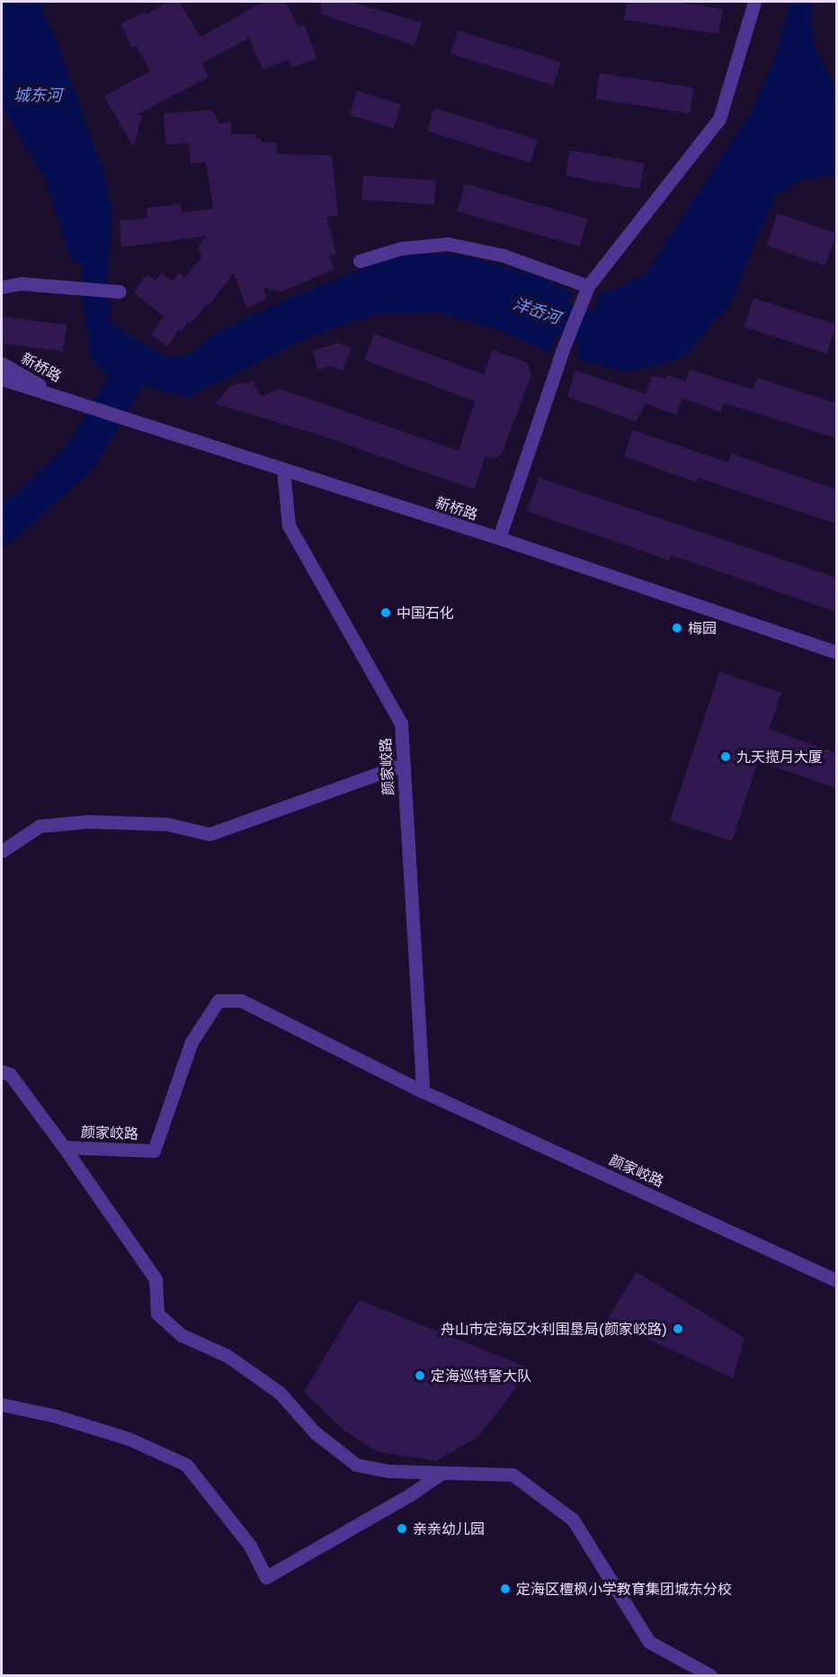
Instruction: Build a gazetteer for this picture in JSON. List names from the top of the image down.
{
  "streets": {
    "street": ["新桥路", "颜家峧路"]
  },
  "crossings": [
    ["新桥路", "颜家峧路"]
  ],
  "water": ["城东河", "洋岙河"],
  "places": [
    "中国石化",
    "梅园",
    "九天揽月大厦",
    "舟山市定海区水利围垦局(颜家峧路)",
    "定海巡特警大队",
    "亲亲幼儿园",
    "定海区檀枫小学教育集团城东分校"
  ]
}
